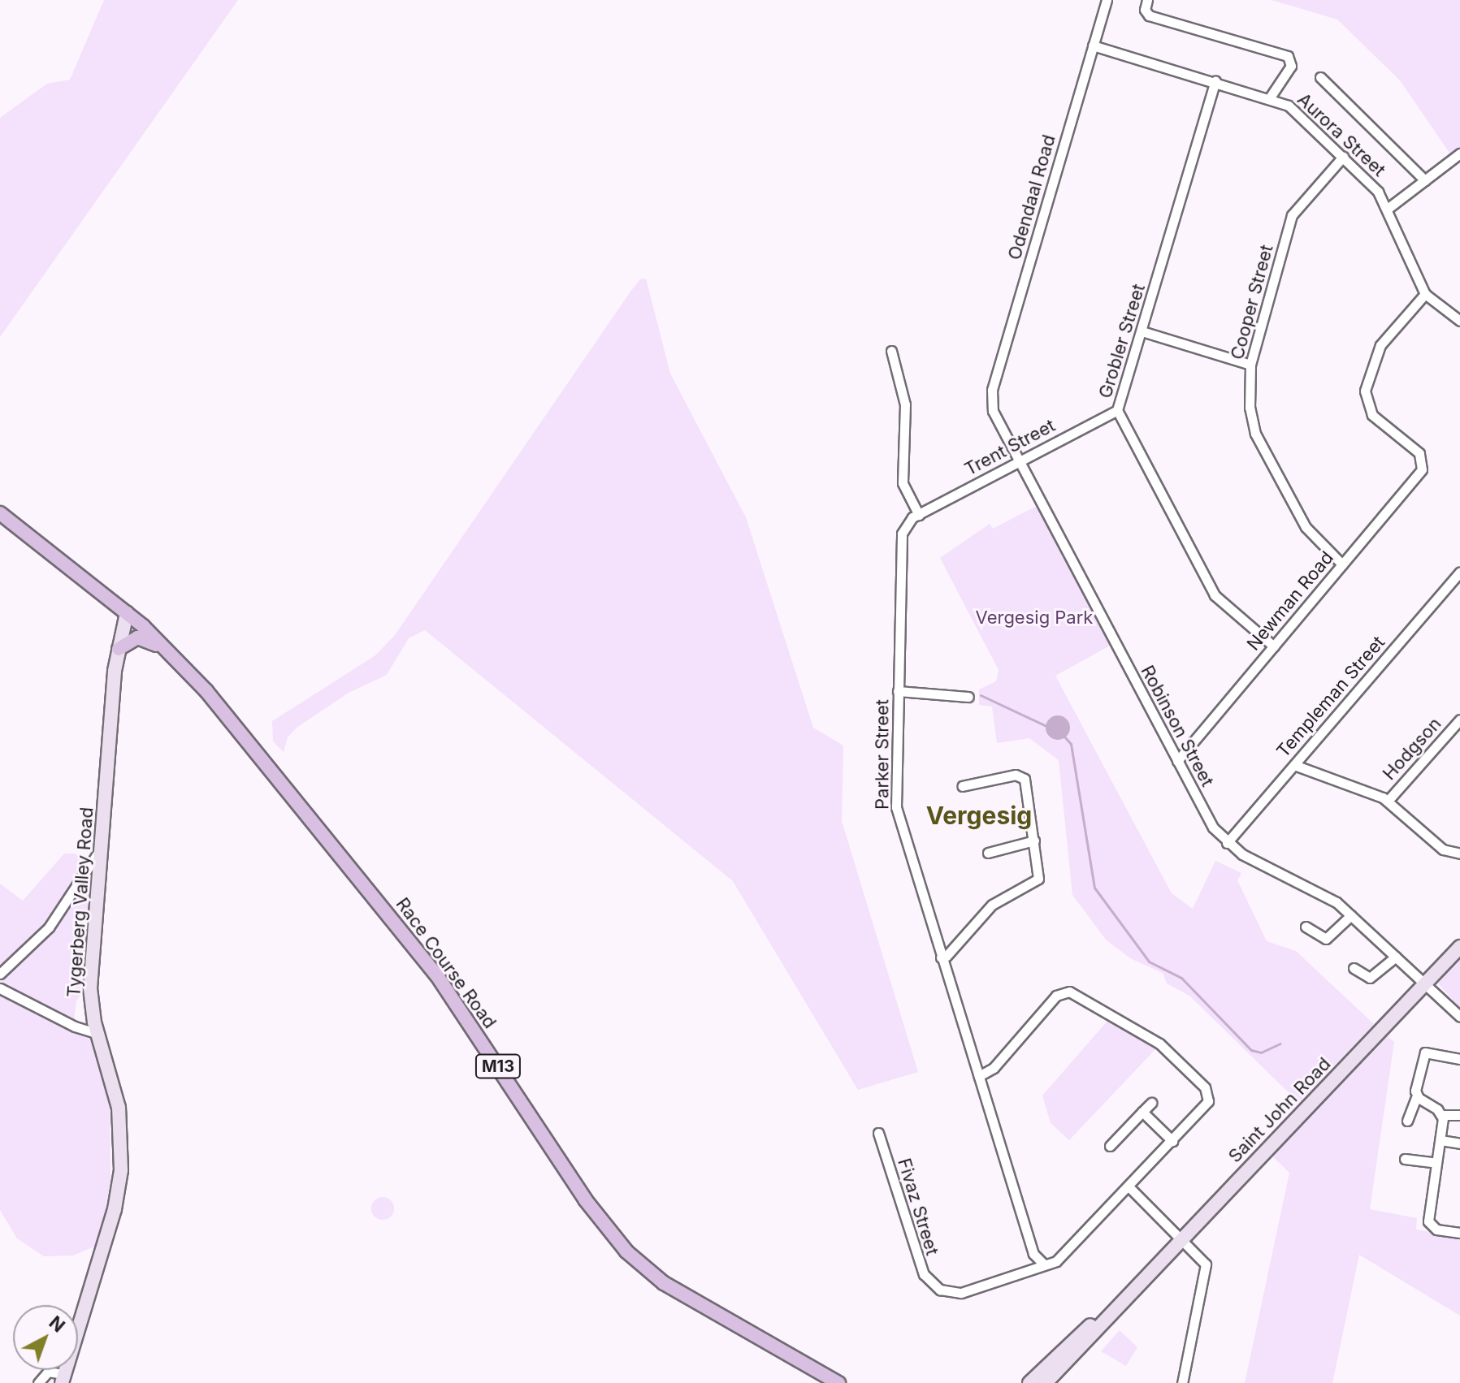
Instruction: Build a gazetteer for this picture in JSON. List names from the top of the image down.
{
  "streets": {
    "main road": [
      "Tygerberg Valley Road",
      "Race Course Road",
      "M13",
      "Saint John Road"
    ],
    "street": [
      "Aurora Street",
      "Odendaal Road",
      "Cooper Street",
      "Grobler Street",
      "Trent Street",
      "Newman Road",
      "Templeman Street",
      "Robinson Street",
      "Hodgson",
      "Parker Street",
      "Fivaz Street"
    ]
  },
  "crossings": [
    ["Aurora Street", "Odendaal Road"],
    ["Aurora Street", "Cooper Street"],
    ["Aurora Street", "Grobler Street"],
    ["Aurora Street", "Newman Road"],
    ["Odendaal Road", "Robinson Street"],
    ["Cooper Street", "Newman Road"],
    ["Grobler Street", "Trent Street"],
    ["Grobler Street", "Newman Road"],
    ["Trent Street", "Robinson Street"],
    ["Trent Street", "Parker Street"],
    ["Newman Road", "Robinson Street"],
    ["Templeman Street", "Robinson Street"],
    ["Robinson Street", "Saint John Road"],
    ["Parker Street", "Fivaz Street"],
    ["Tygerberg Valley Road", "Race Course Road"],
    ["Tygerberg Valley Road", "M13"],
    ["Race Course Road", "M13"]
  ],
  "districts": ["Vergesig"],
  "parks": ["Vergesig Park"],
  "north": "top right"
}
